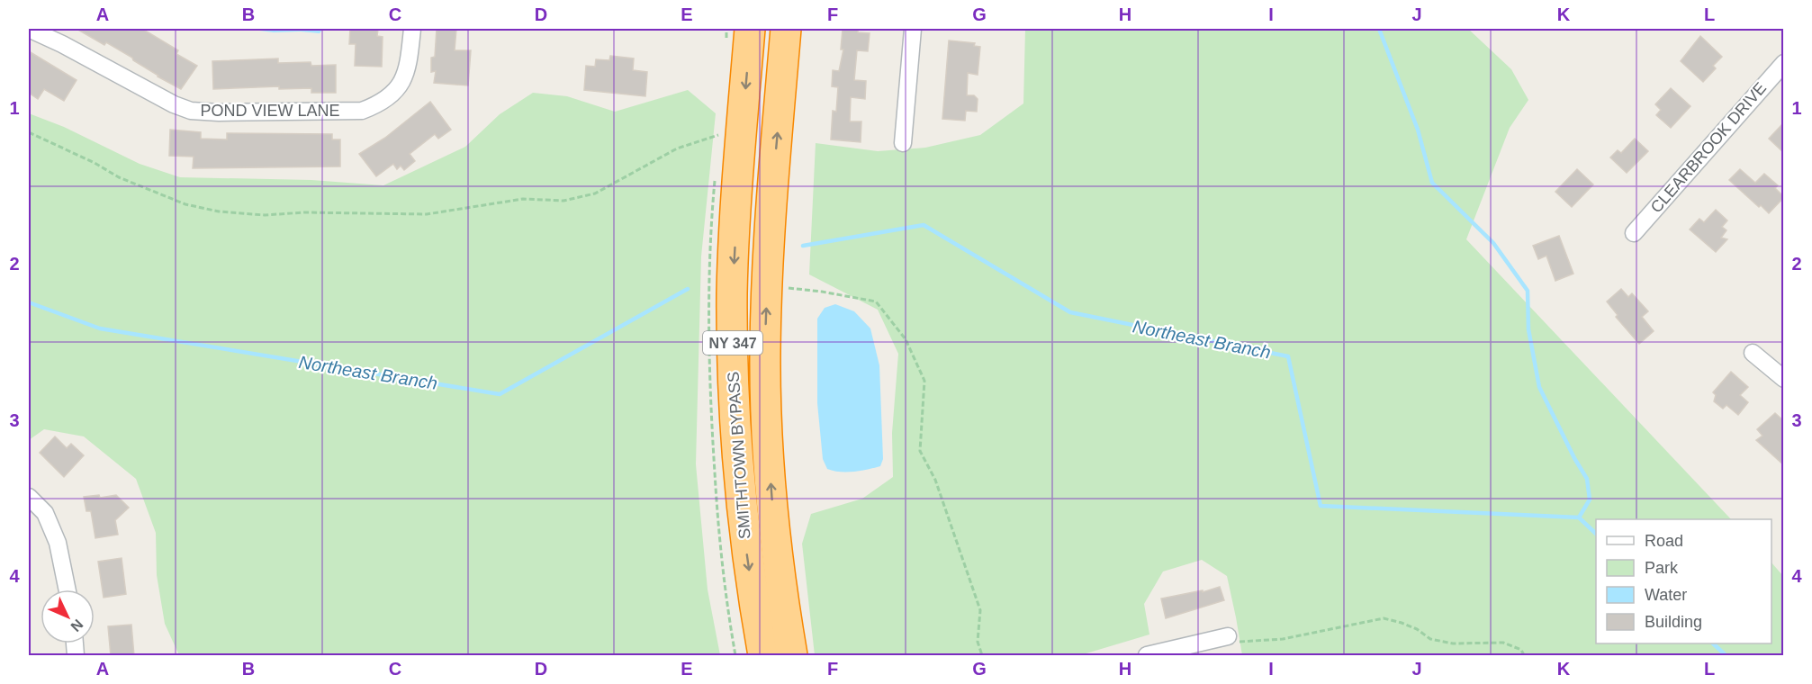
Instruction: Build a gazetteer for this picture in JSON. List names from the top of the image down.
{
  "streets": {
    "highway": ["NY 347", "SMITHTOWN BYPASS"],
    "street": ["POND VIEW LANE", "CLEARBROOK DRIVE"]
  },
  "water": ["Northeast Branch"],
  "legend": [
    "Road",
    "Park",
    "Water",
    "Building"
  ],
  "north": "bottom right",
  "grid": {
    "columns": [
      "A",
      "B",
      "C",
      "D",
      "E",
      "F",
      "G",
      "H",
      "I",
      "J",
      "K",
      "L"
    ],
    "rows": [
      "1",
      "2",
      "3",
      "4"
    ]
  }
}
